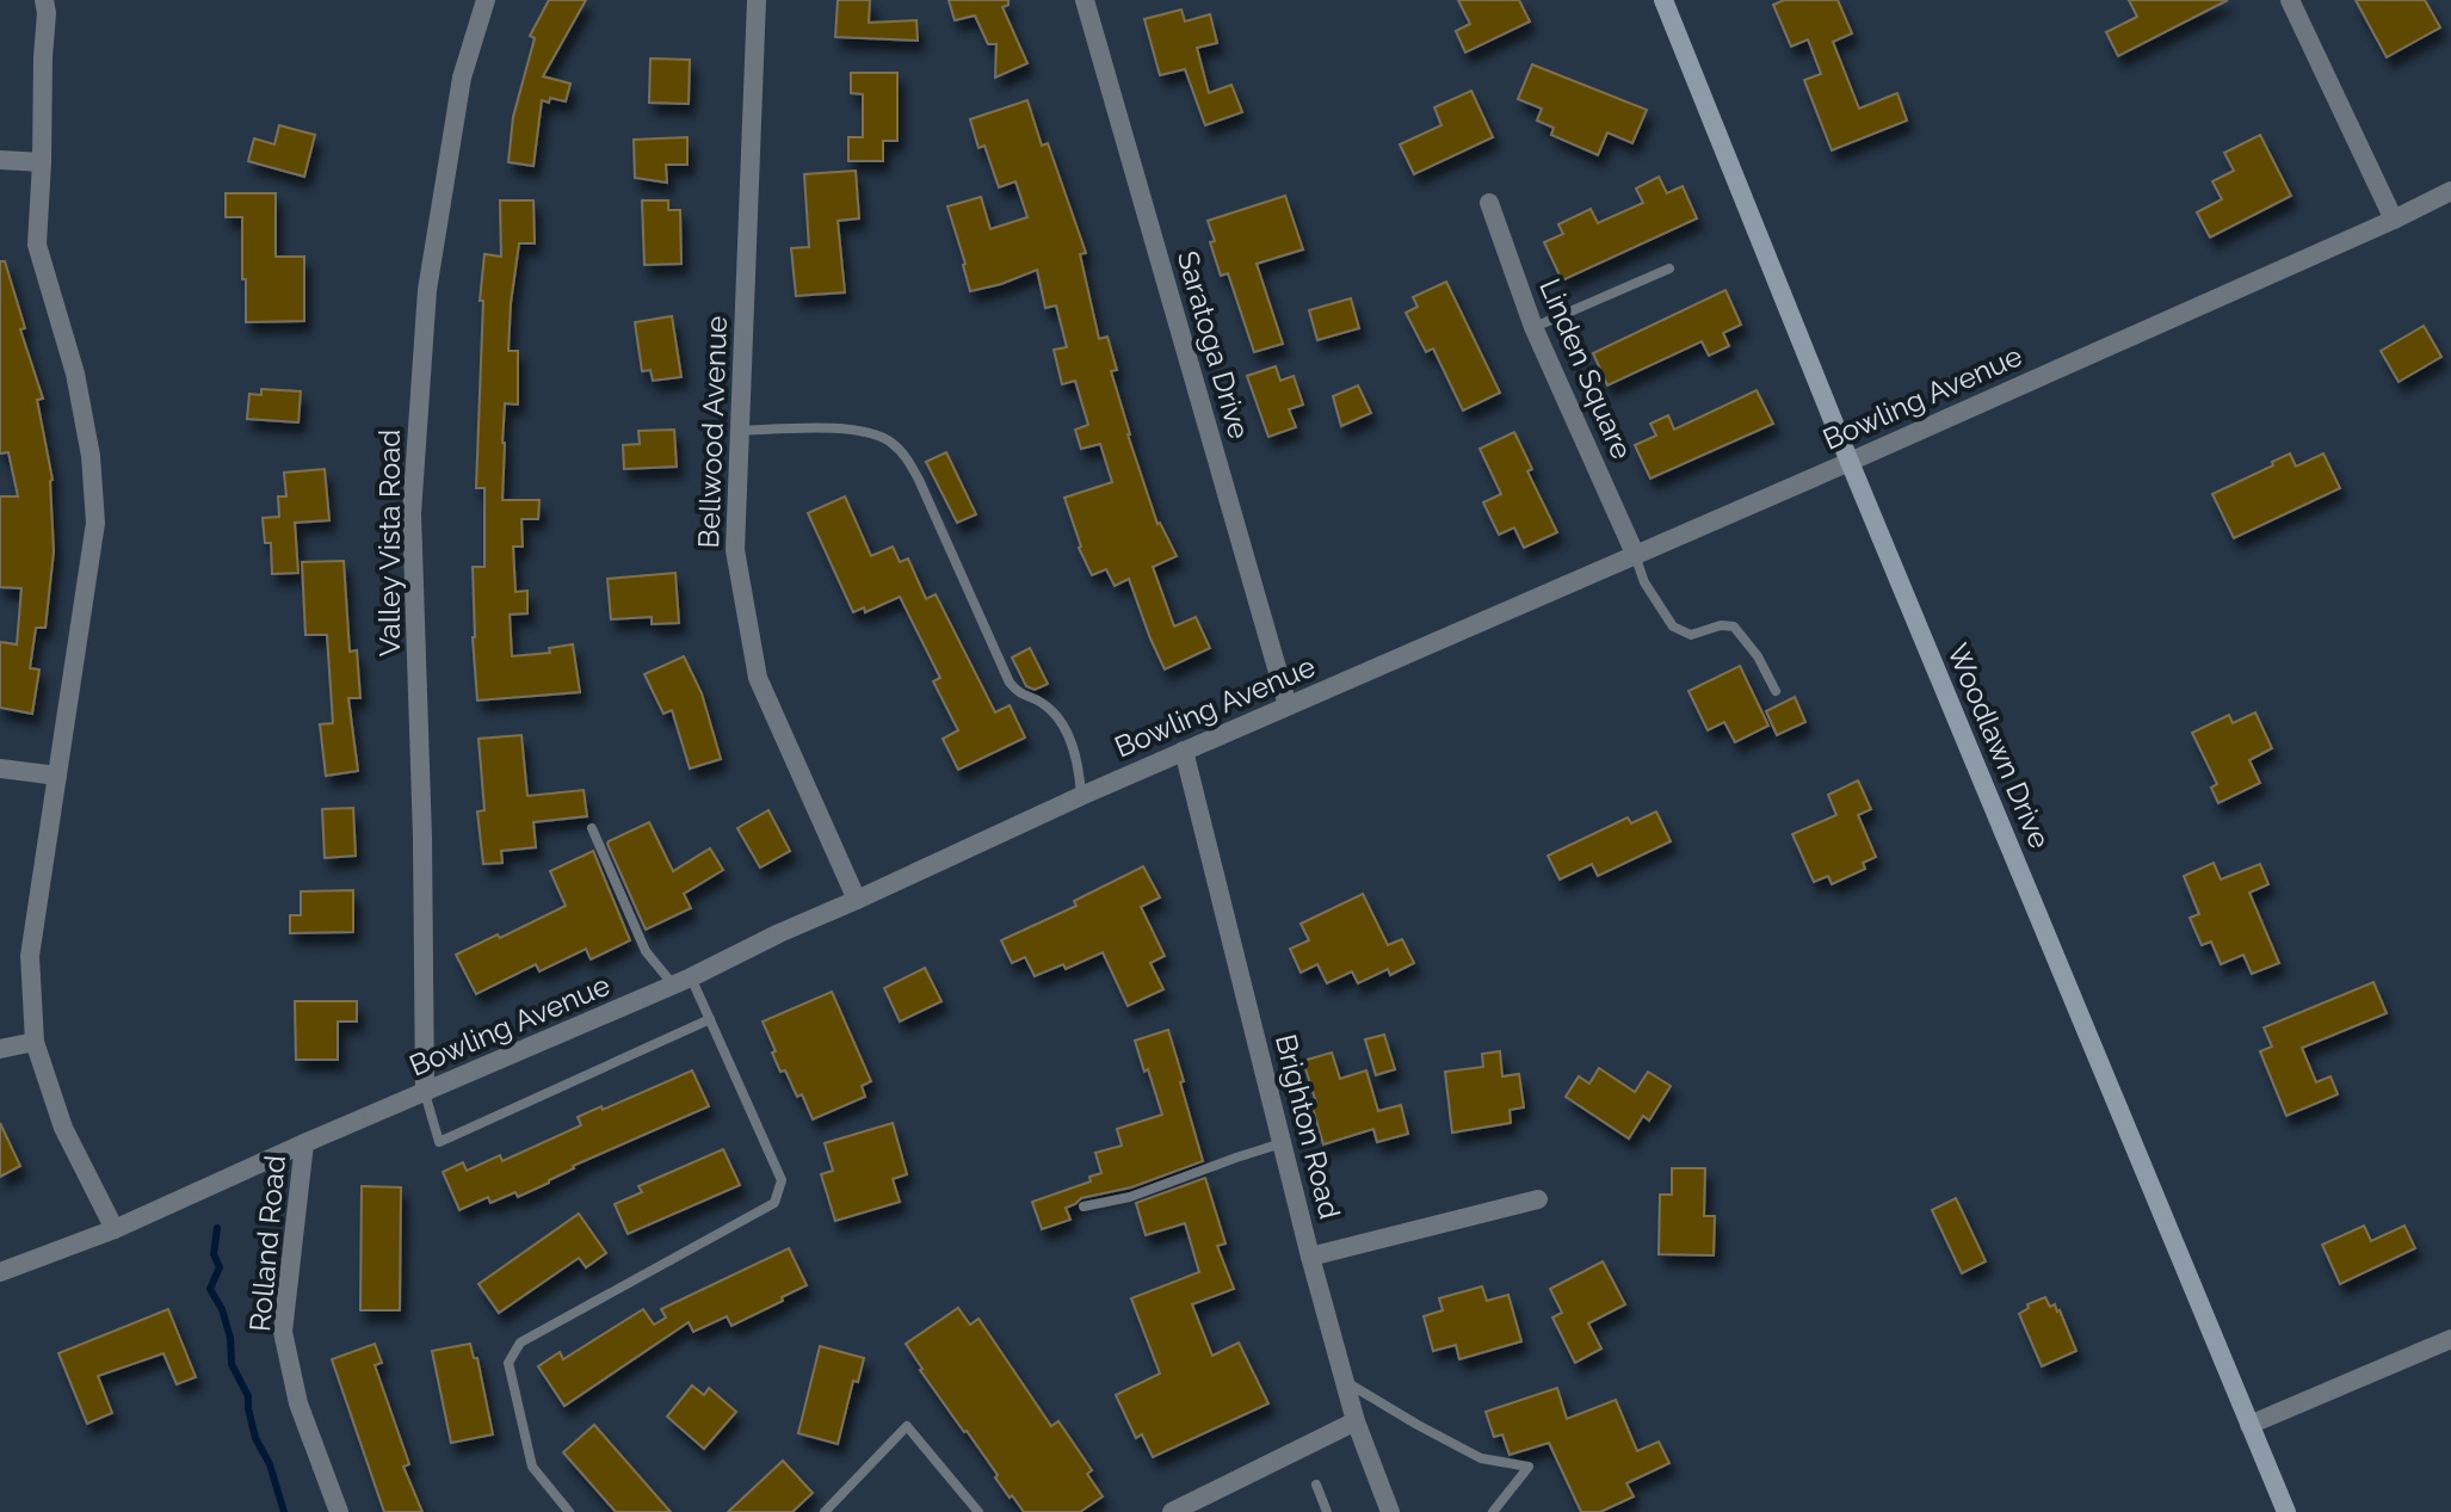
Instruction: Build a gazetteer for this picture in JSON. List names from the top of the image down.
{
  "streets": {
    "main road": ["Woodlawn Drive"],
    "street": [
      "Saratoga Drive",
      "Linden Square",
      "Bowling Avenue",
      "Bellwood Avenue",
      "Valley Vista Road",
      "Brighton Road",
      "Rolland Road"
    ]
  },
  "crossings": [
    ["Saratoga Drive", "Bowling Avenue"],
    ["Linden Square", "Bowling Avenue"],
    ["Bowling Avenue", "Bellwood Avenue"],
    ["Bowling Avenue", "Valley Vista Road"],
    ["Bowling Avenue", "Woodlawn Drive"],
    ["Bowling Avenue", "Brighton Road"],
    ["Bowling Avenue", "Rolland Road"]
  ]
}
